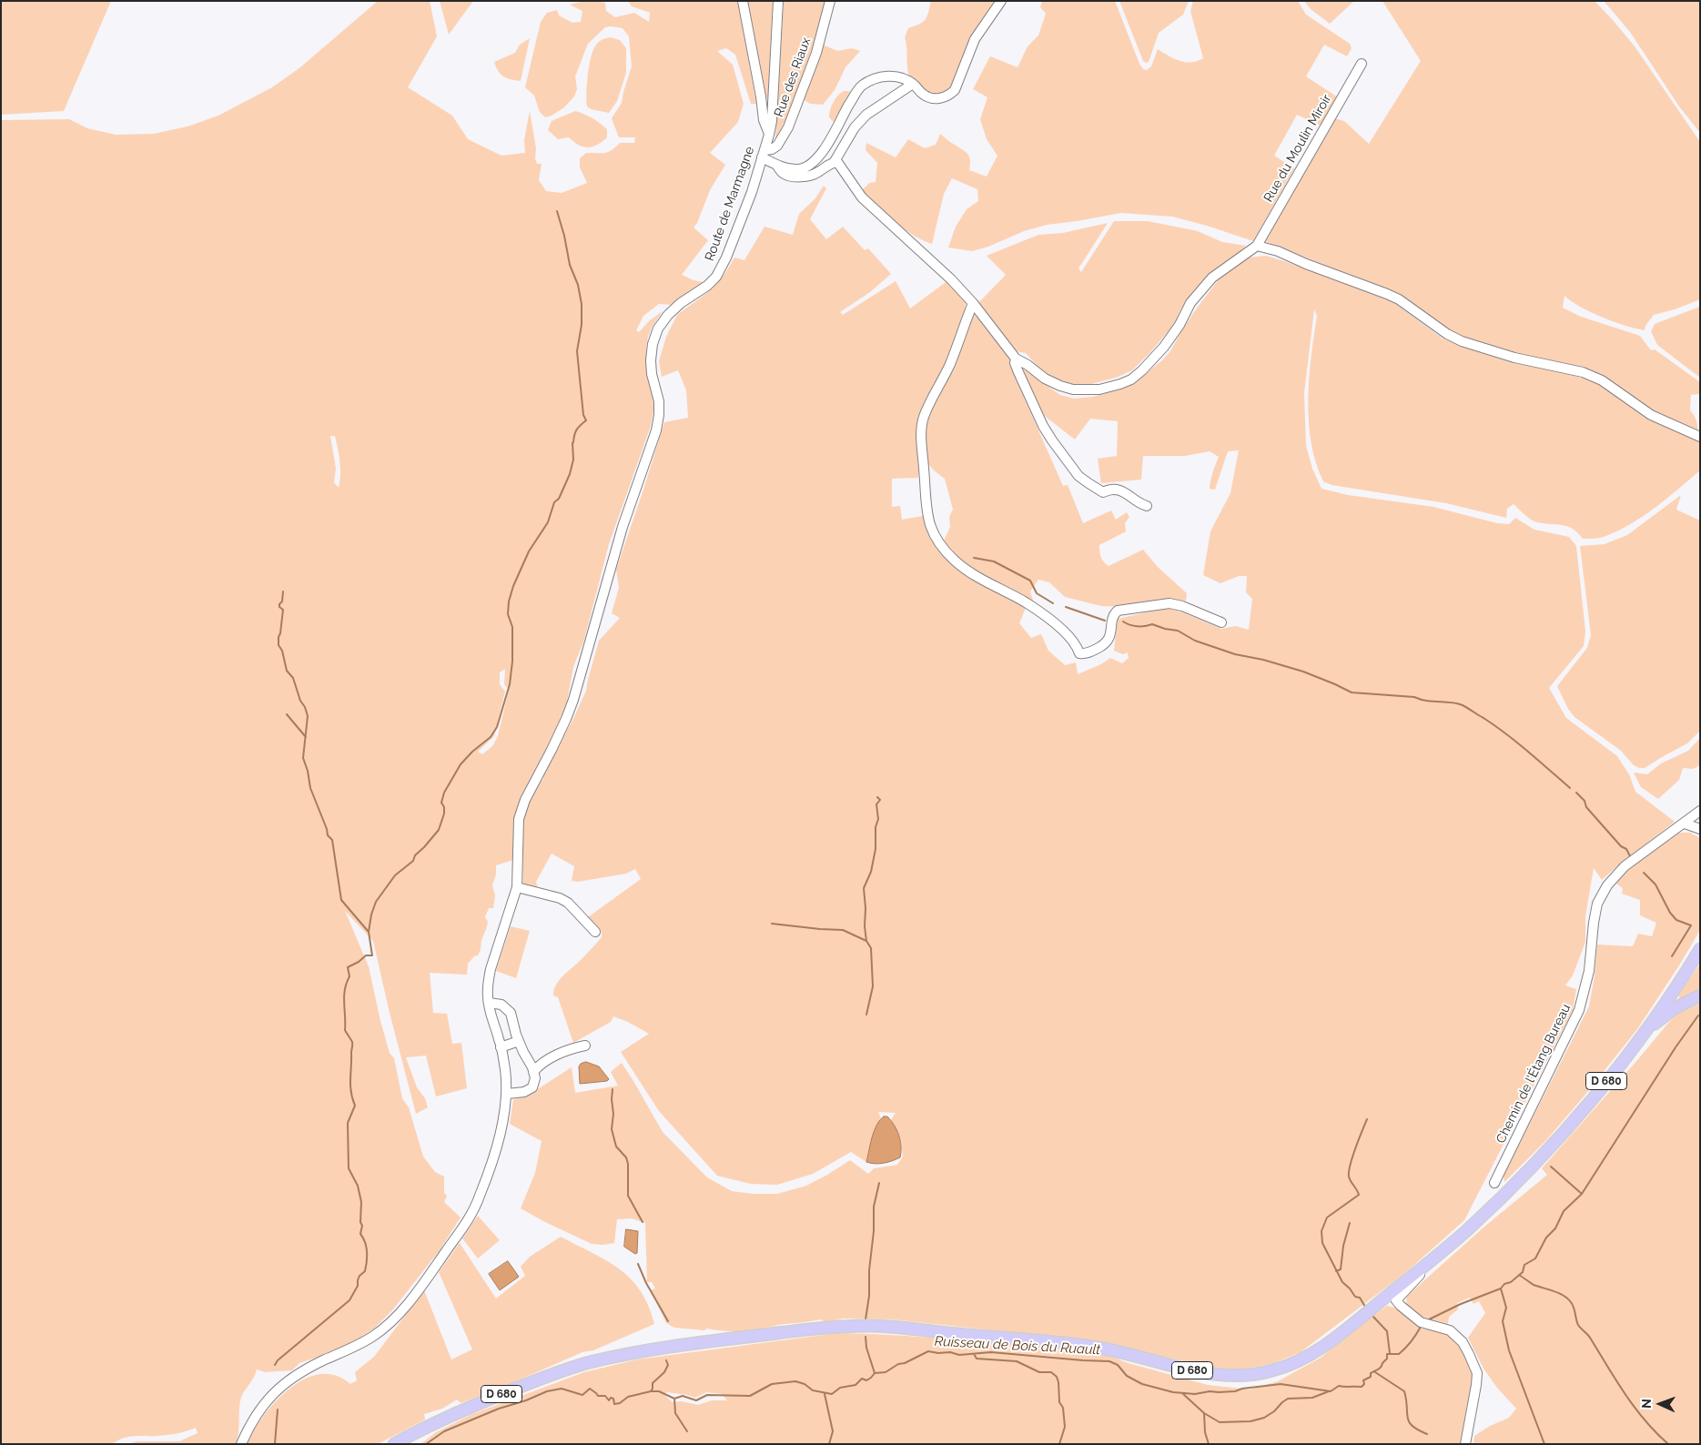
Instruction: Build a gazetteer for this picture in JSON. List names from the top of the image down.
{
  "streets": {
    "main road": ["D 680"],
    "street": [
      "Rue des Riaux",
      "Rue du Moulin Miroir",
      "Route de Marmagne",
      "Chemin de l'Étang Bureau"
    ]
  },
  "crossings": [
    ["Rue des Riaux", "Route de Marmagne"]
  ],
  "water": ["Ruisseau de Bois du Ruault"],
  "north": "left"
}
